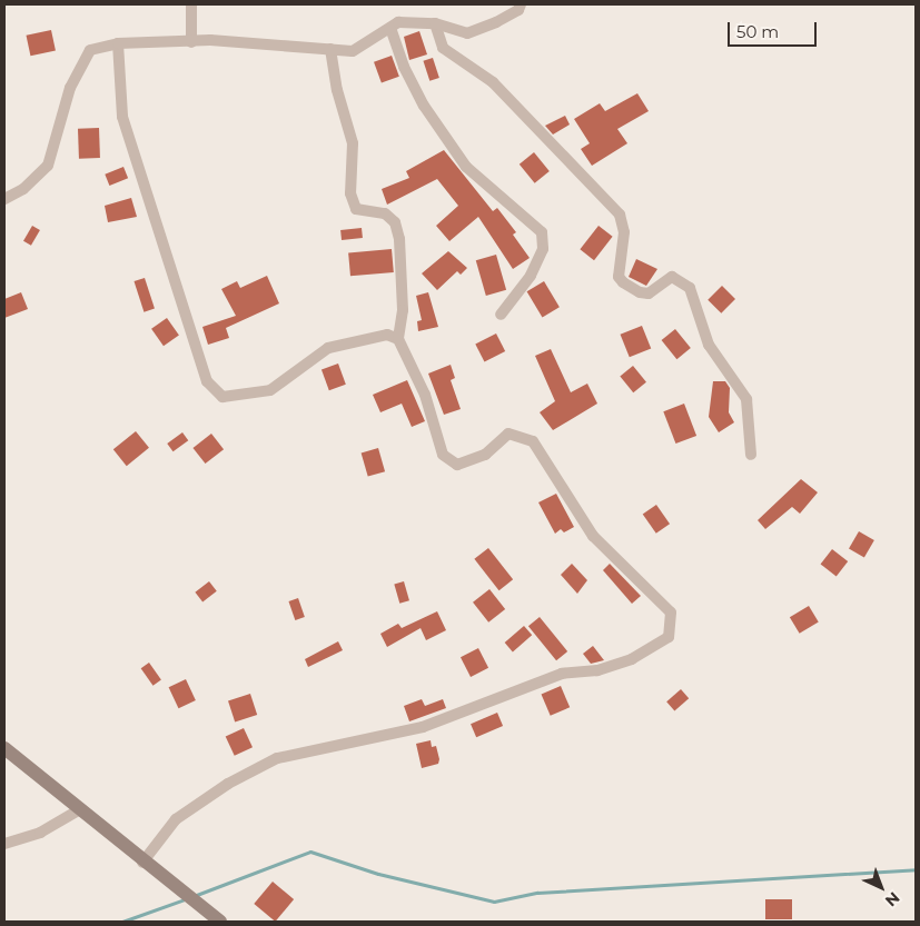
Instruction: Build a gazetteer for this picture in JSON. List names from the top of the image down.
{
  "scale_bar": "50 m",
  "north": "bottom right"
}
